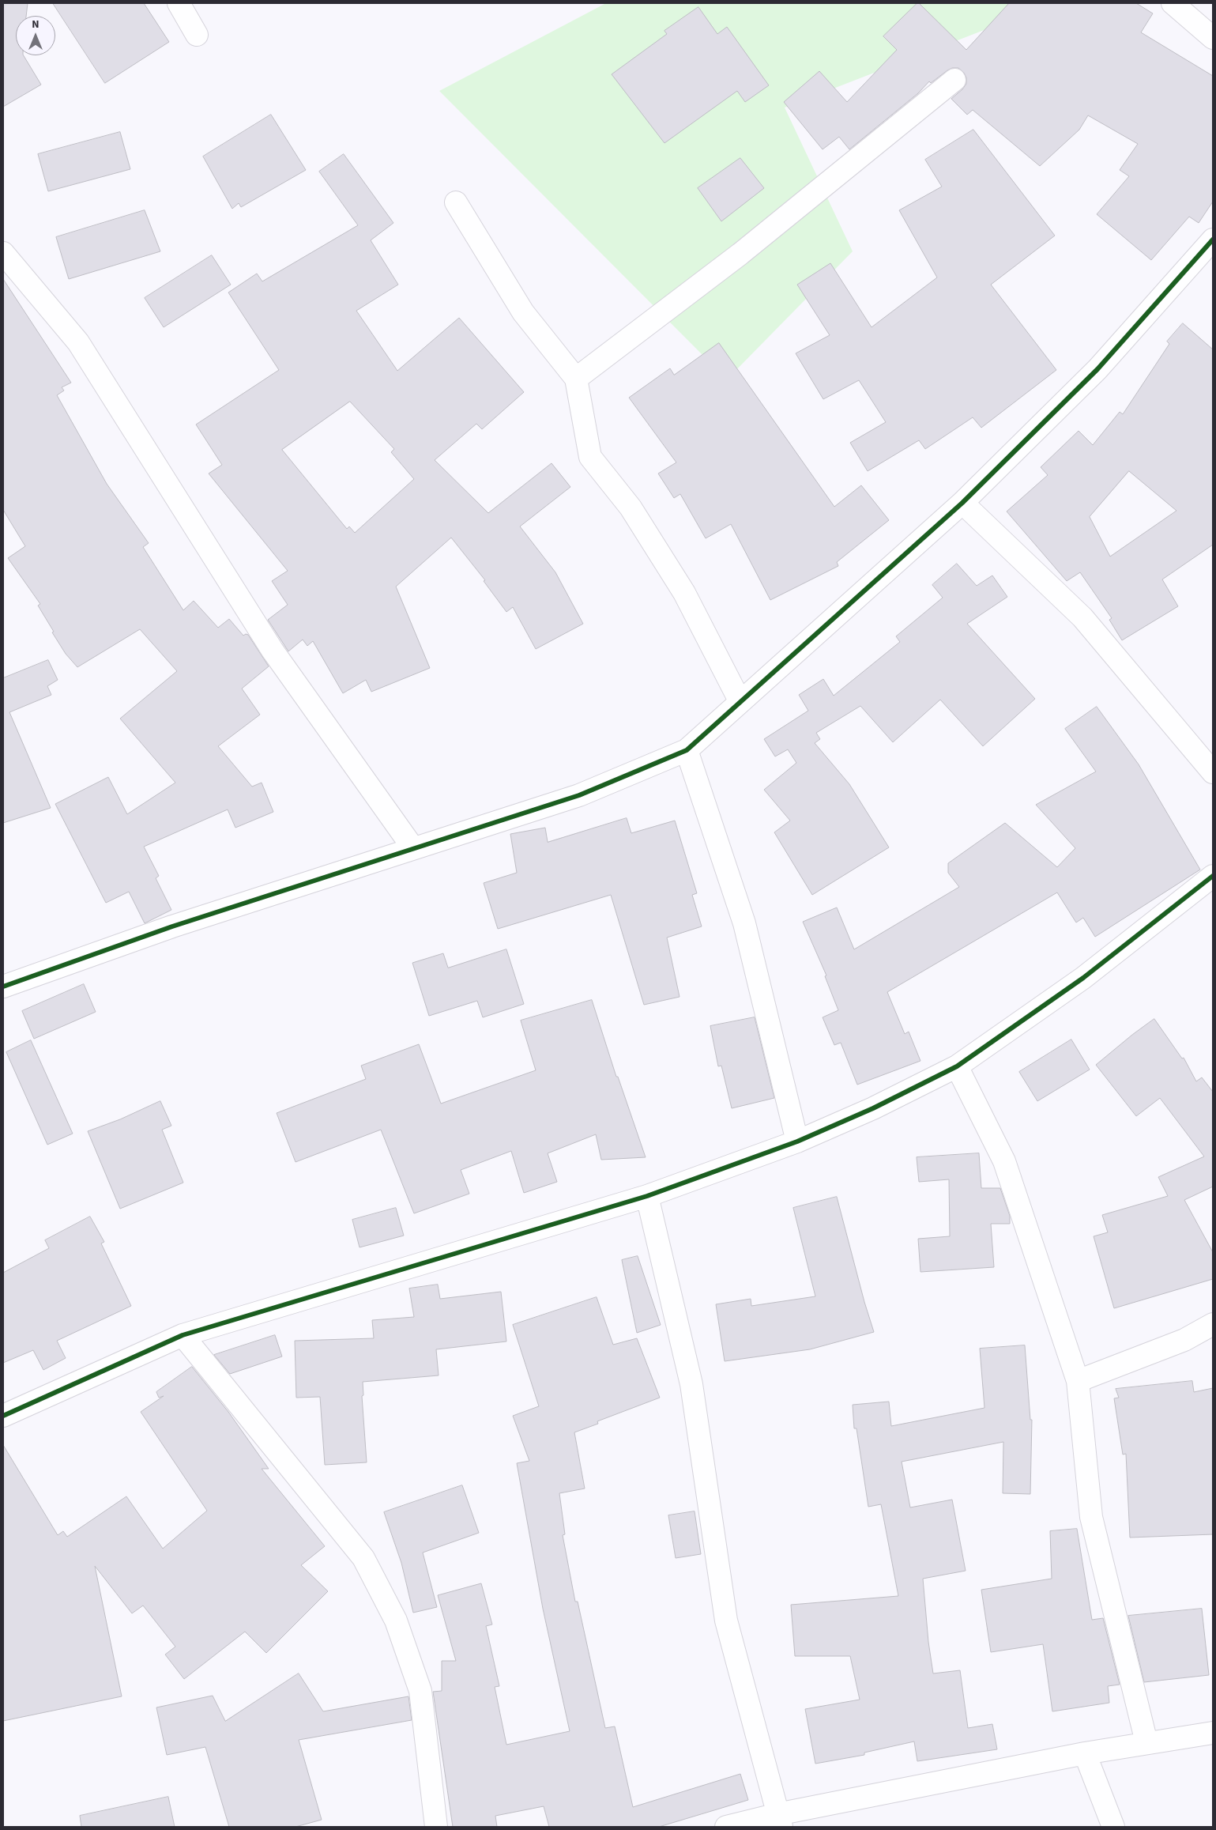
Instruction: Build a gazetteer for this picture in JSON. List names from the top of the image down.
{
  "north": "top"
}
